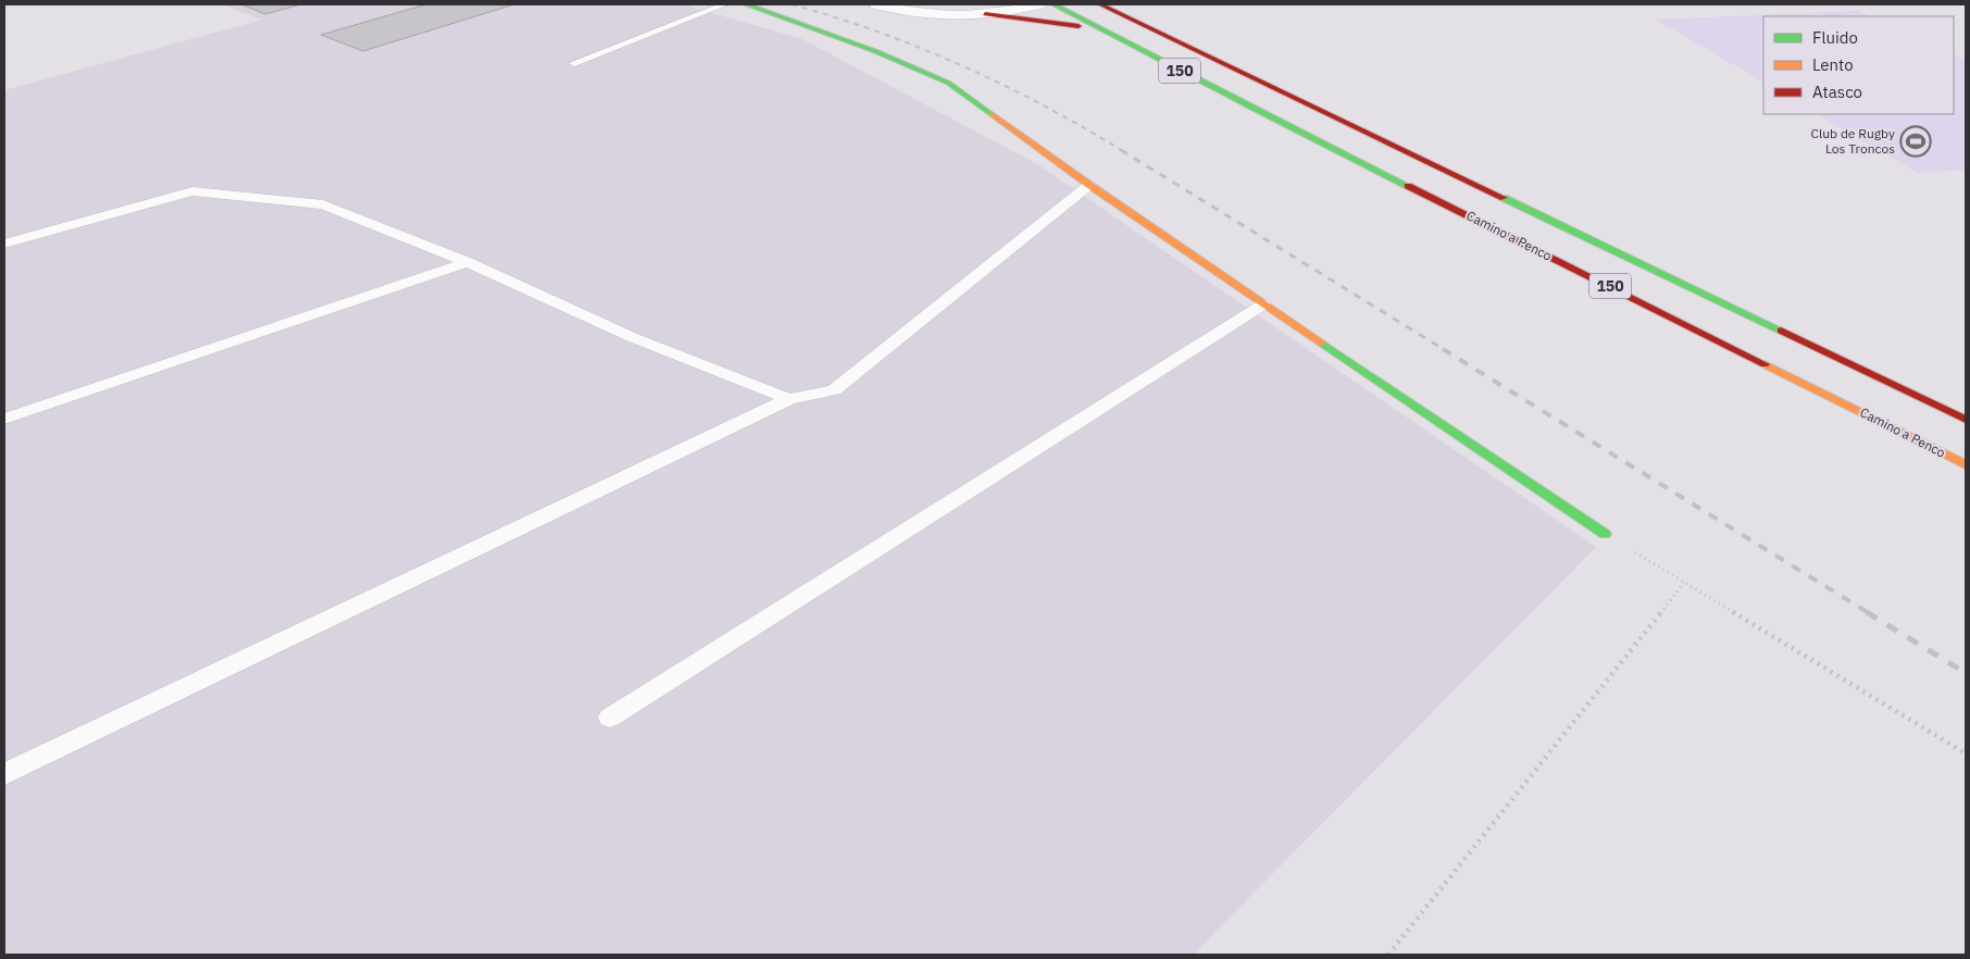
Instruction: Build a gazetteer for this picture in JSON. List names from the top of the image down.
{
  "streets": {
    "main road": ["150", "Camino a Penco"]
  },
  "places": {
    "sports": ["Club de Rugby Los Troncos"]
  },
  "legend": ["Fluido", "Lento", "Atasco"]
}
